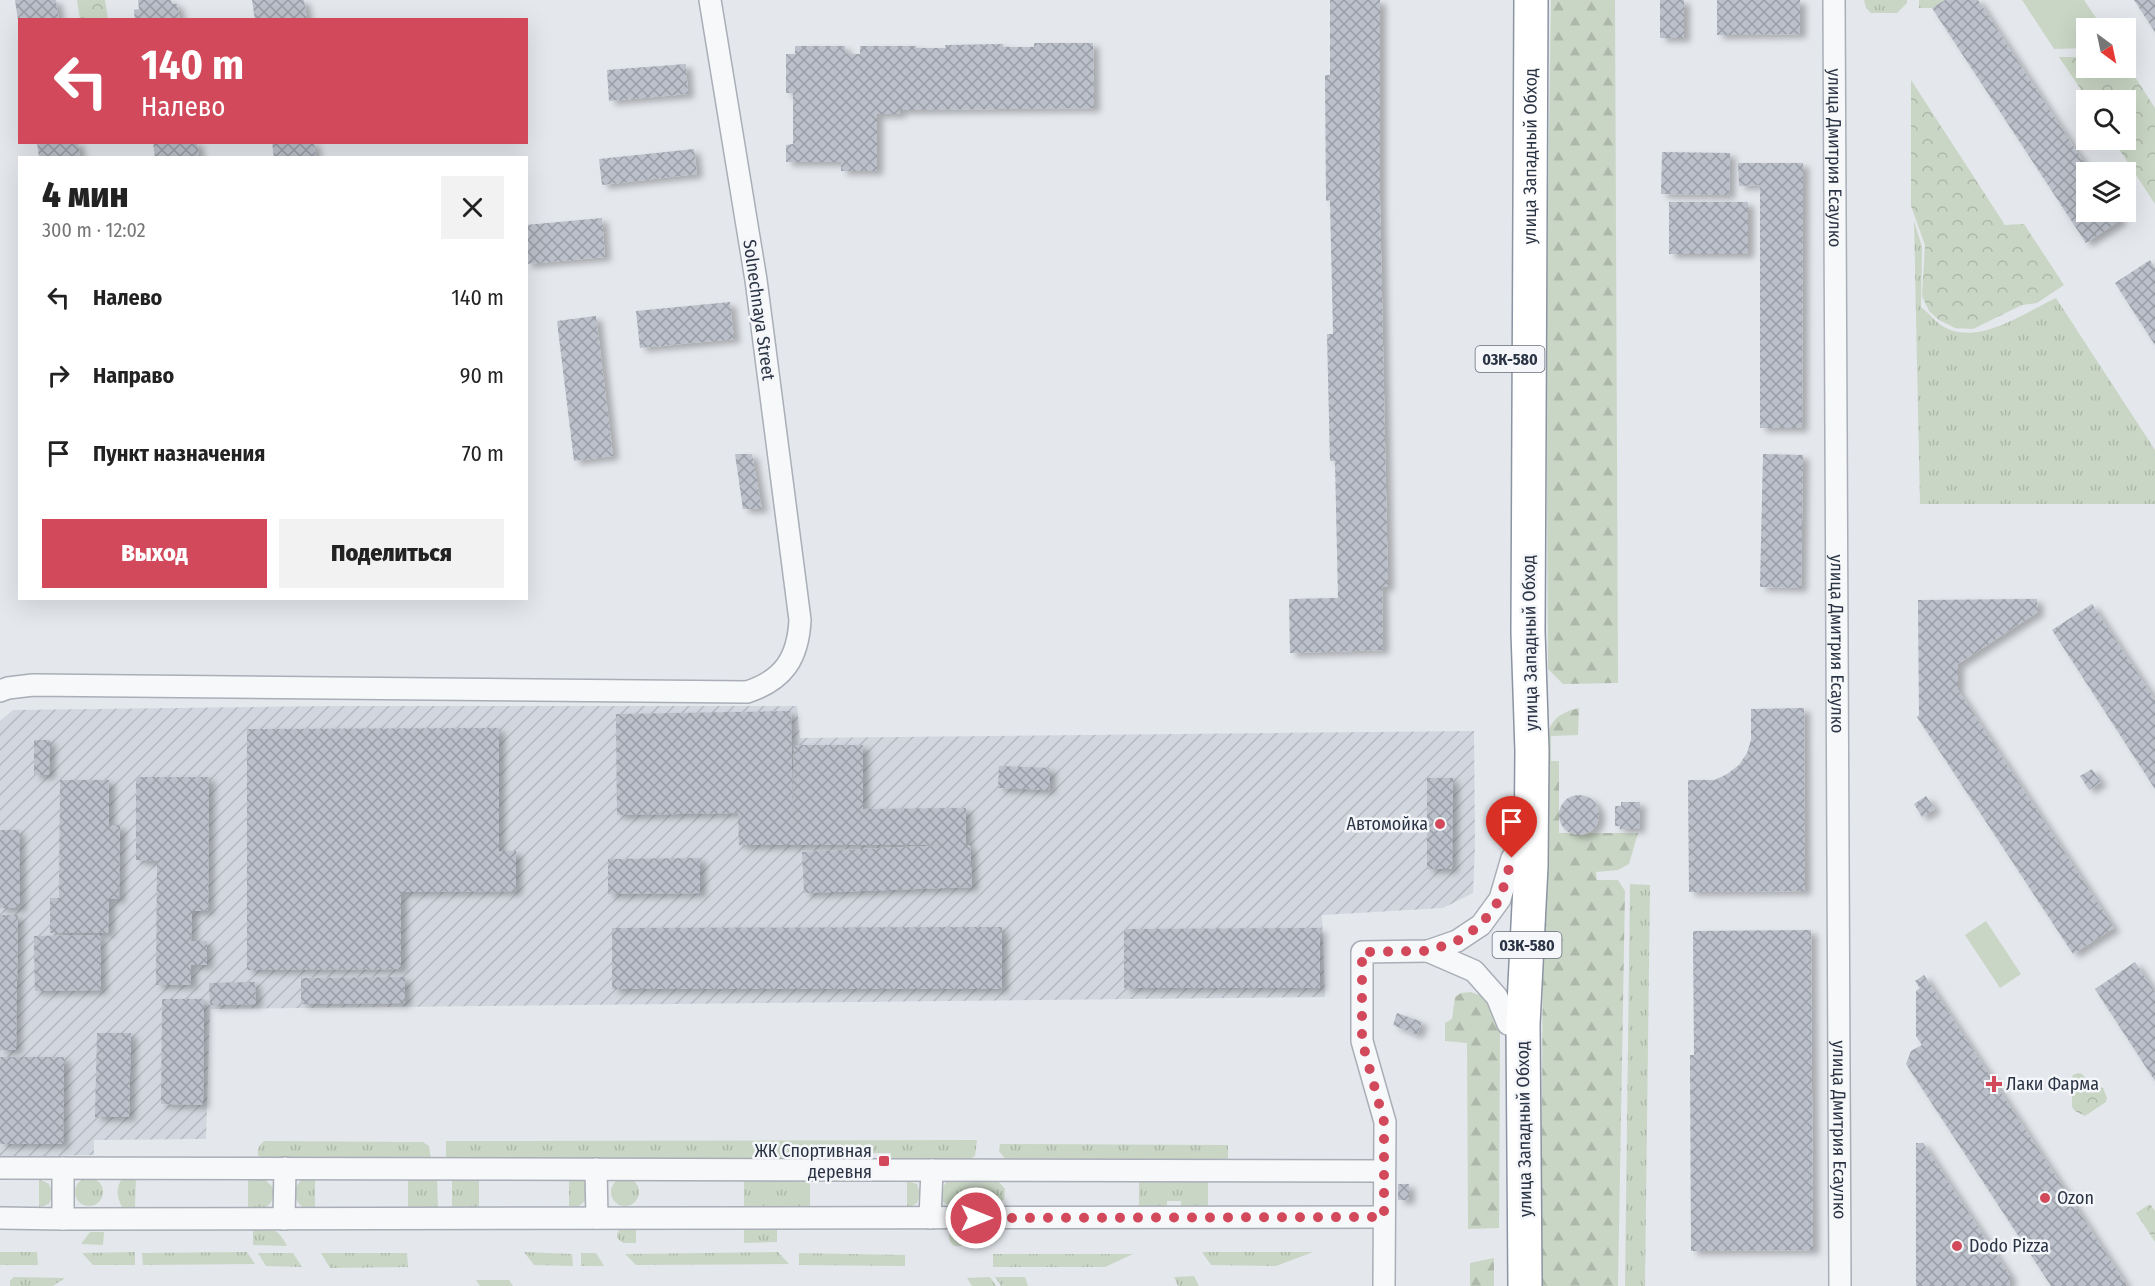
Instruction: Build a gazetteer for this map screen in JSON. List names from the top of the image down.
{
  "streets": {
    "highway": ["улица Западный Обход", "03К-580"],
    "street": ["улица Дмитрия Есаулко", "Solnechnaya Street"]
  },
  "places": {
    "other": ["Автомойка", "Ozon", "Dodo Pizza"],
    "health": ["Лаки Фарма"],
    "transit": ["ЖК Спортивная деревня"]
  },
  "north": "bottom right",
  "page": {
    "turn": ["140 m", "Налево"],
    "heading": ["4 мин", "300 m · 12:02"],
    "list": [
      {
        "name": "Налево",
        "value": "140 m"
      },
      {
        "name": "Направо",
        "value": "90 m"
      },
      {
        "name": "Пункт назначения",
        "value": "70 m"
      }
    ],
    "buttons": ["Выход", "Поделиться"]
  }
}
